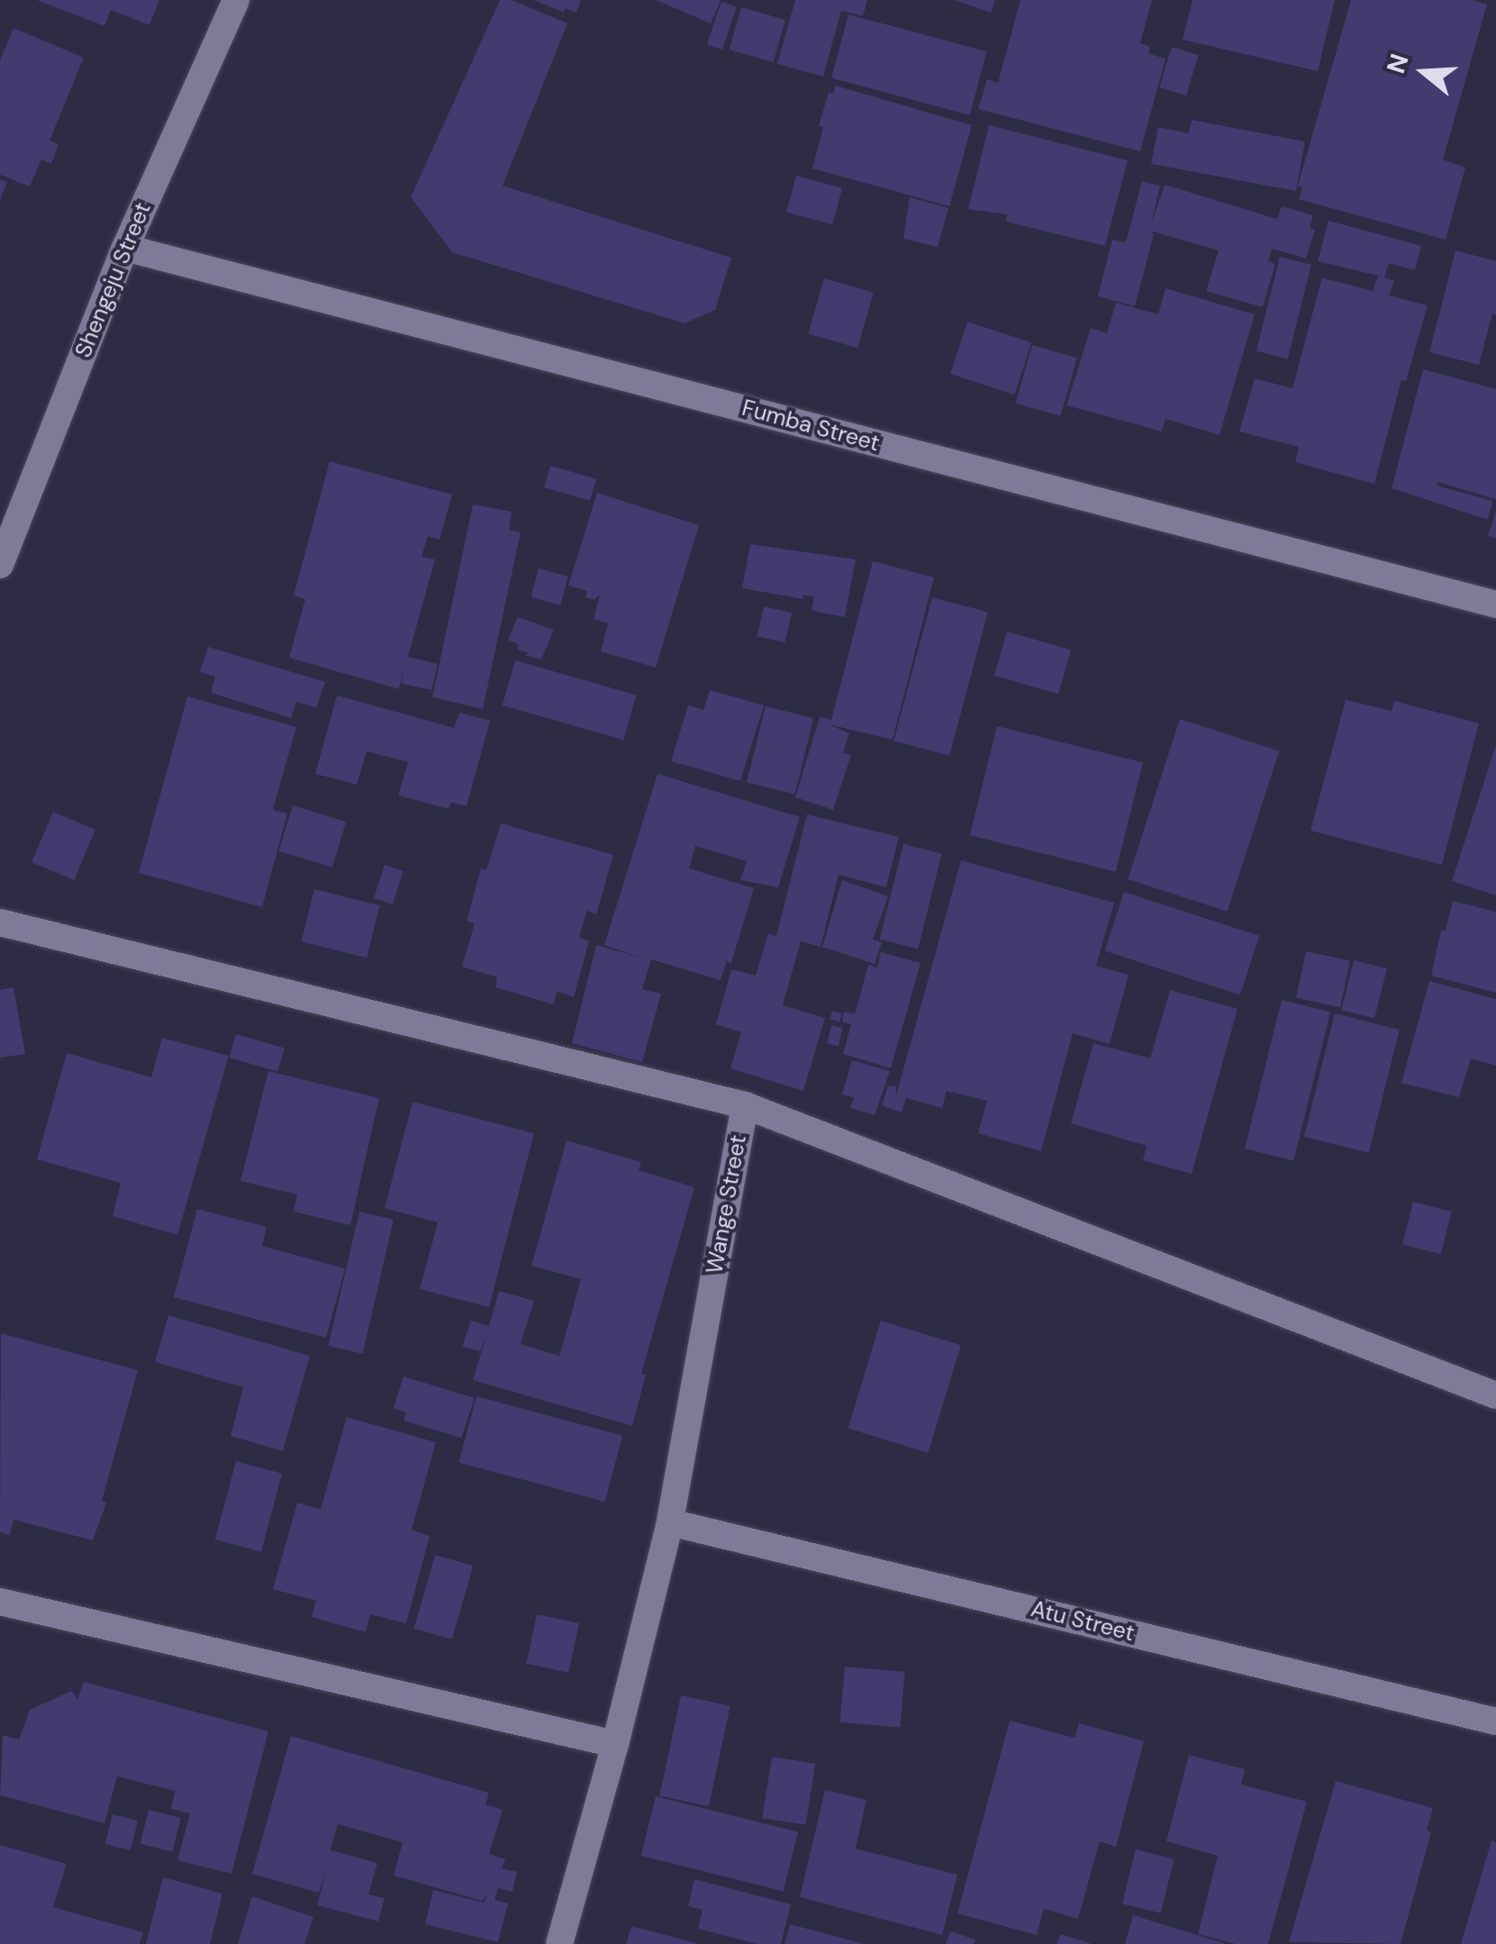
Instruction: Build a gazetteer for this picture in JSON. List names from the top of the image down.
{
  "streets": {
    "street": [
      "Shengeju Street",
      "Fumba Street",
      "Wange Street",
      "Atu Street"
    ]
  },
  "crossings": [
    ["Shengeju Street", "Fumba Street"],
    ["Wange Street", "Atu Street"]
  ],
  "north": "left"
}
